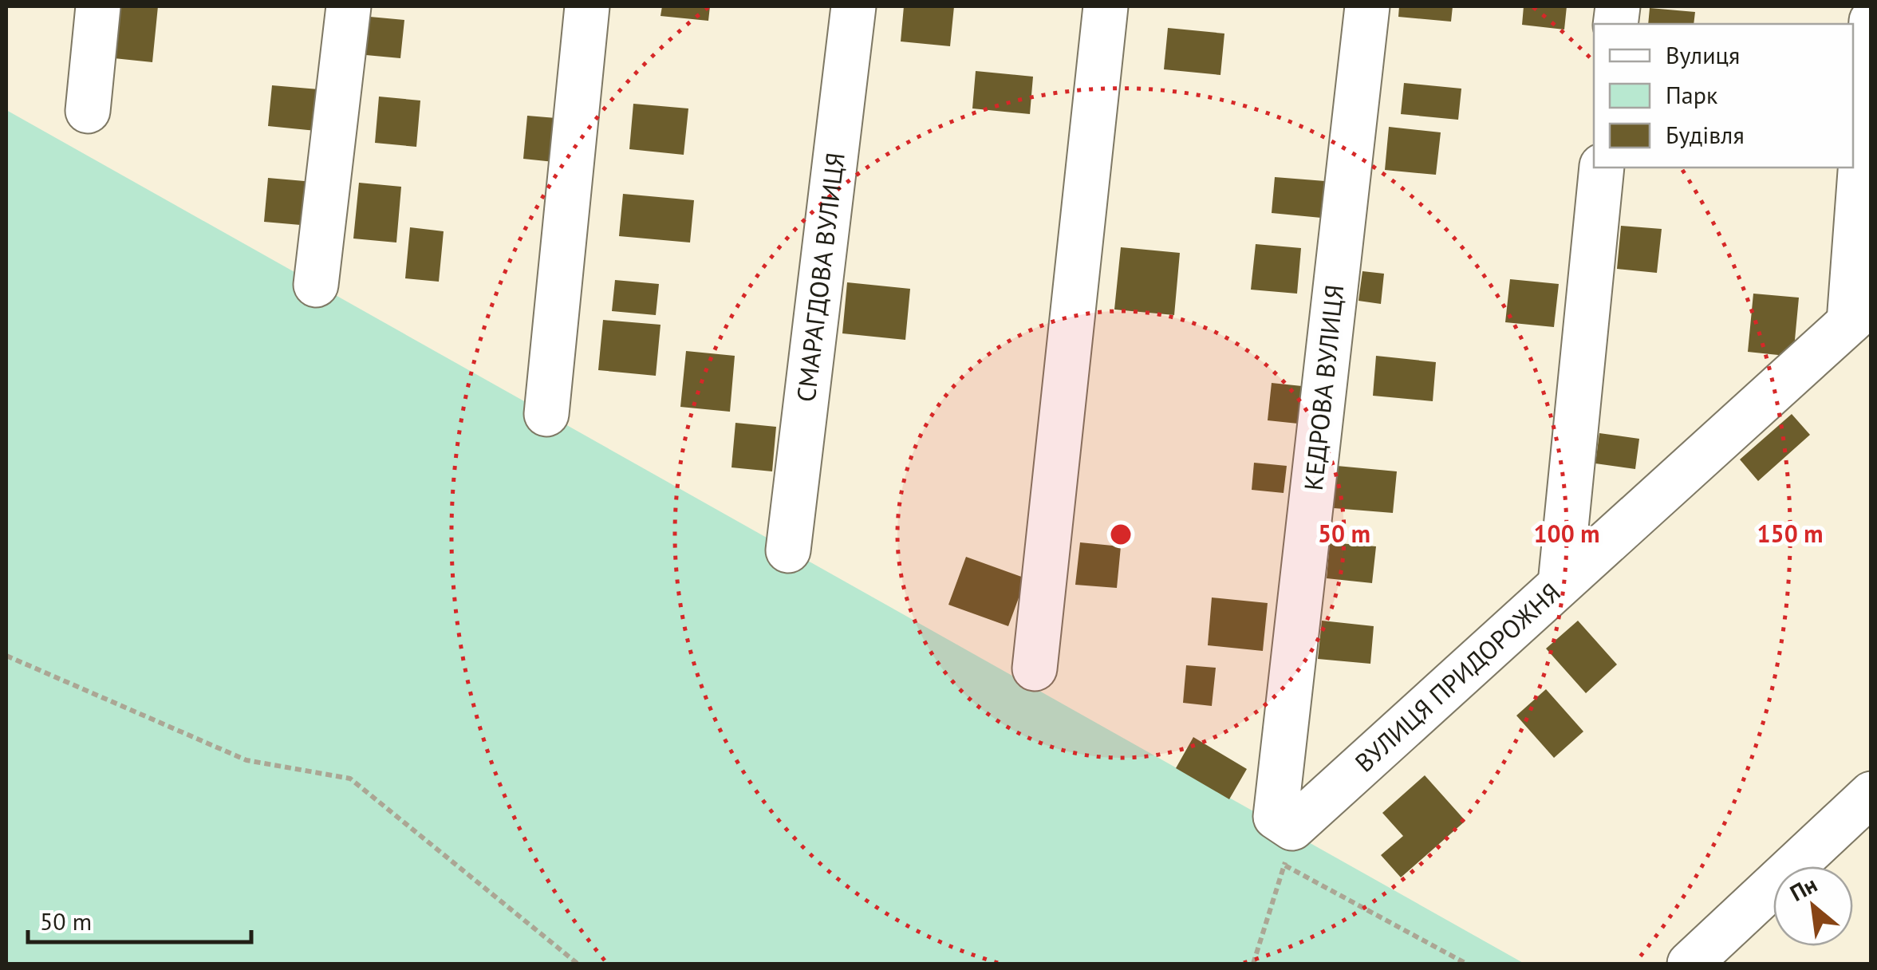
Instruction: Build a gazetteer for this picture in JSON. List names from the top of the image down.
{
  "streets": {
    "street": ["СМАРАГДОВА ВУЛИЦЯ", "КЕДРОВА ВУЛИЦЯ", "ВУЛИЦЯ ПРИДОРОЖНЯ"]
  },
  "crossings": [
    ["КЕДРОВА ВУЛИЦЯ", "ВУЛИЦЯ ПРИДОРОЖНЯ"]
  ],
  "legend": ["Вулиця", "Парк", "Будівля"],
  "scale_bar": "50 m",
  "north": "top left",
  "rings": ["50 m", "100 m", "150 m"]
}
